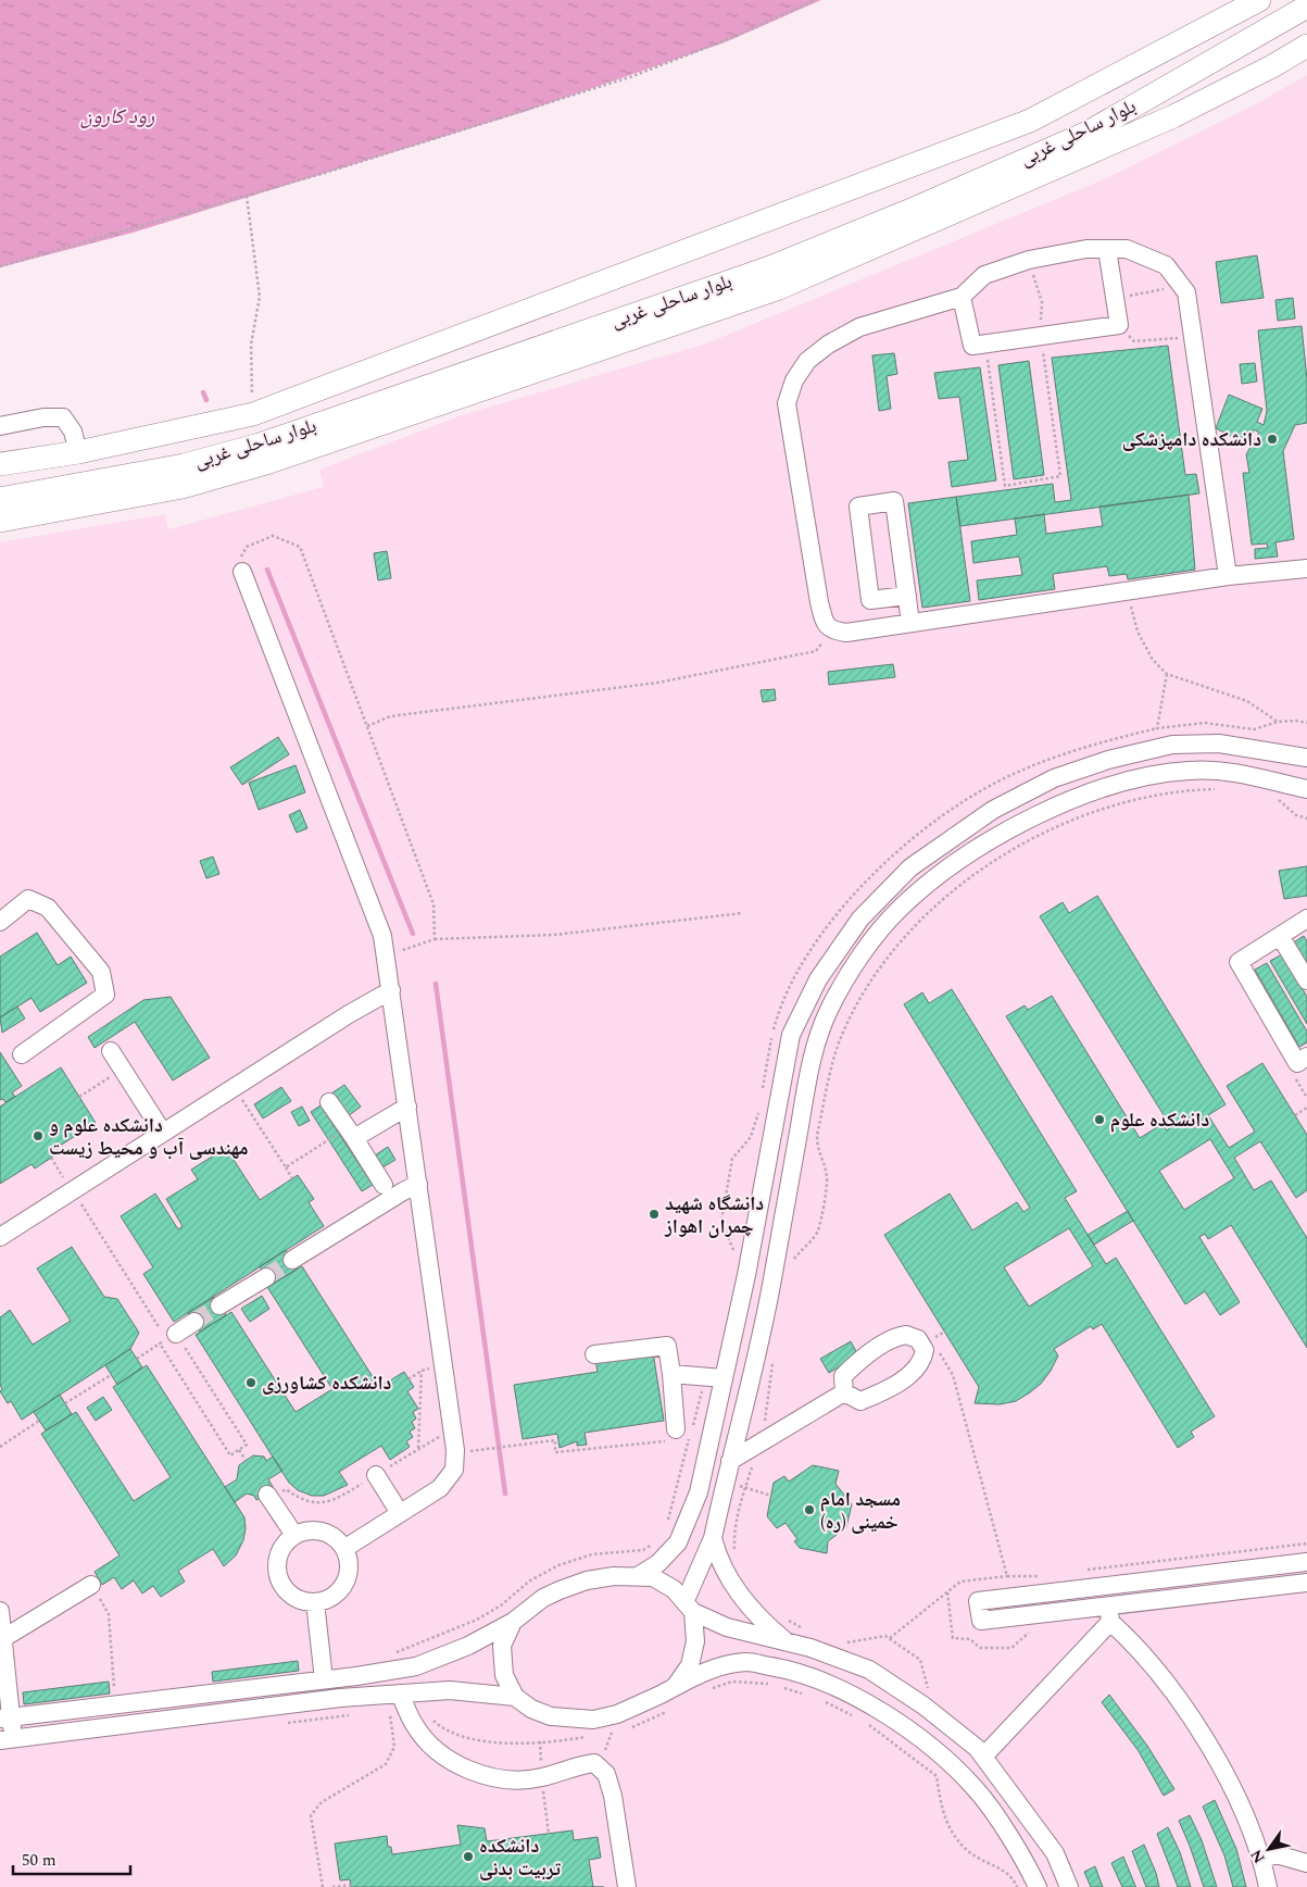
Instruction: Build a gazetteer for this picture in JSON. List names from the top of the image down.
{
  "streets": {
    "main road": ["بلوار ساحلی غربی"]
  },
  "water": ["رود کارون"],
  "places": [
    "دانشکده دامپزشکی",
    "دانشکده علوم",
    "دانشکده علوم و مهندسی آب و محیط زیست",
    "دانشگاه شهید چمران اهواز",
    "دانشکده کشاورزی",
    "مسجد امام خمینی (ره)",
    "دانشکده تربیت بدنی"
  ],
  "scale_bar": "50 m",
  "north": "bottom left"
}
